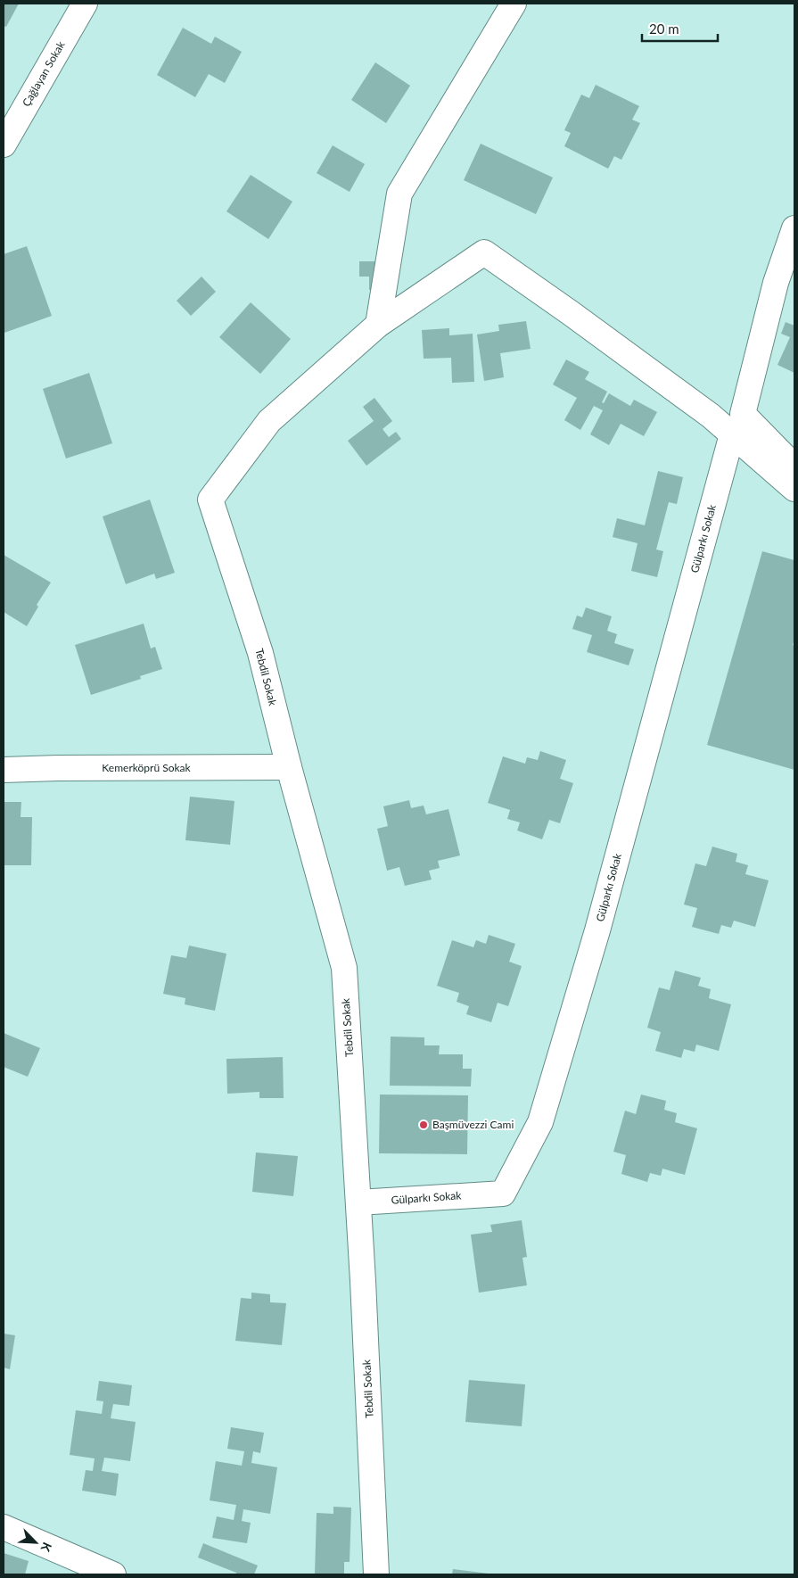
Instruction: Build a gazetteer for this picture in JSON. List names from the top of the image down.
{
  "streets": {
    "street": [
      "Çağlayan Sokak",
      "Gülparkı Sokak",
      "Tebdil Sokak",
      "Kemerköprü Sokak"
    ]
  },
  "crossings": [
    ["Gülparkı Sokak", "Tebdil Sokak"],
    ["Tebdil Sokak", "Kemerköprü Sokak"]
  ],
  "places": ["Başmüvezzi Cami"],
  "scale_bar": "20 m",
  "north": "bottom right"
}
